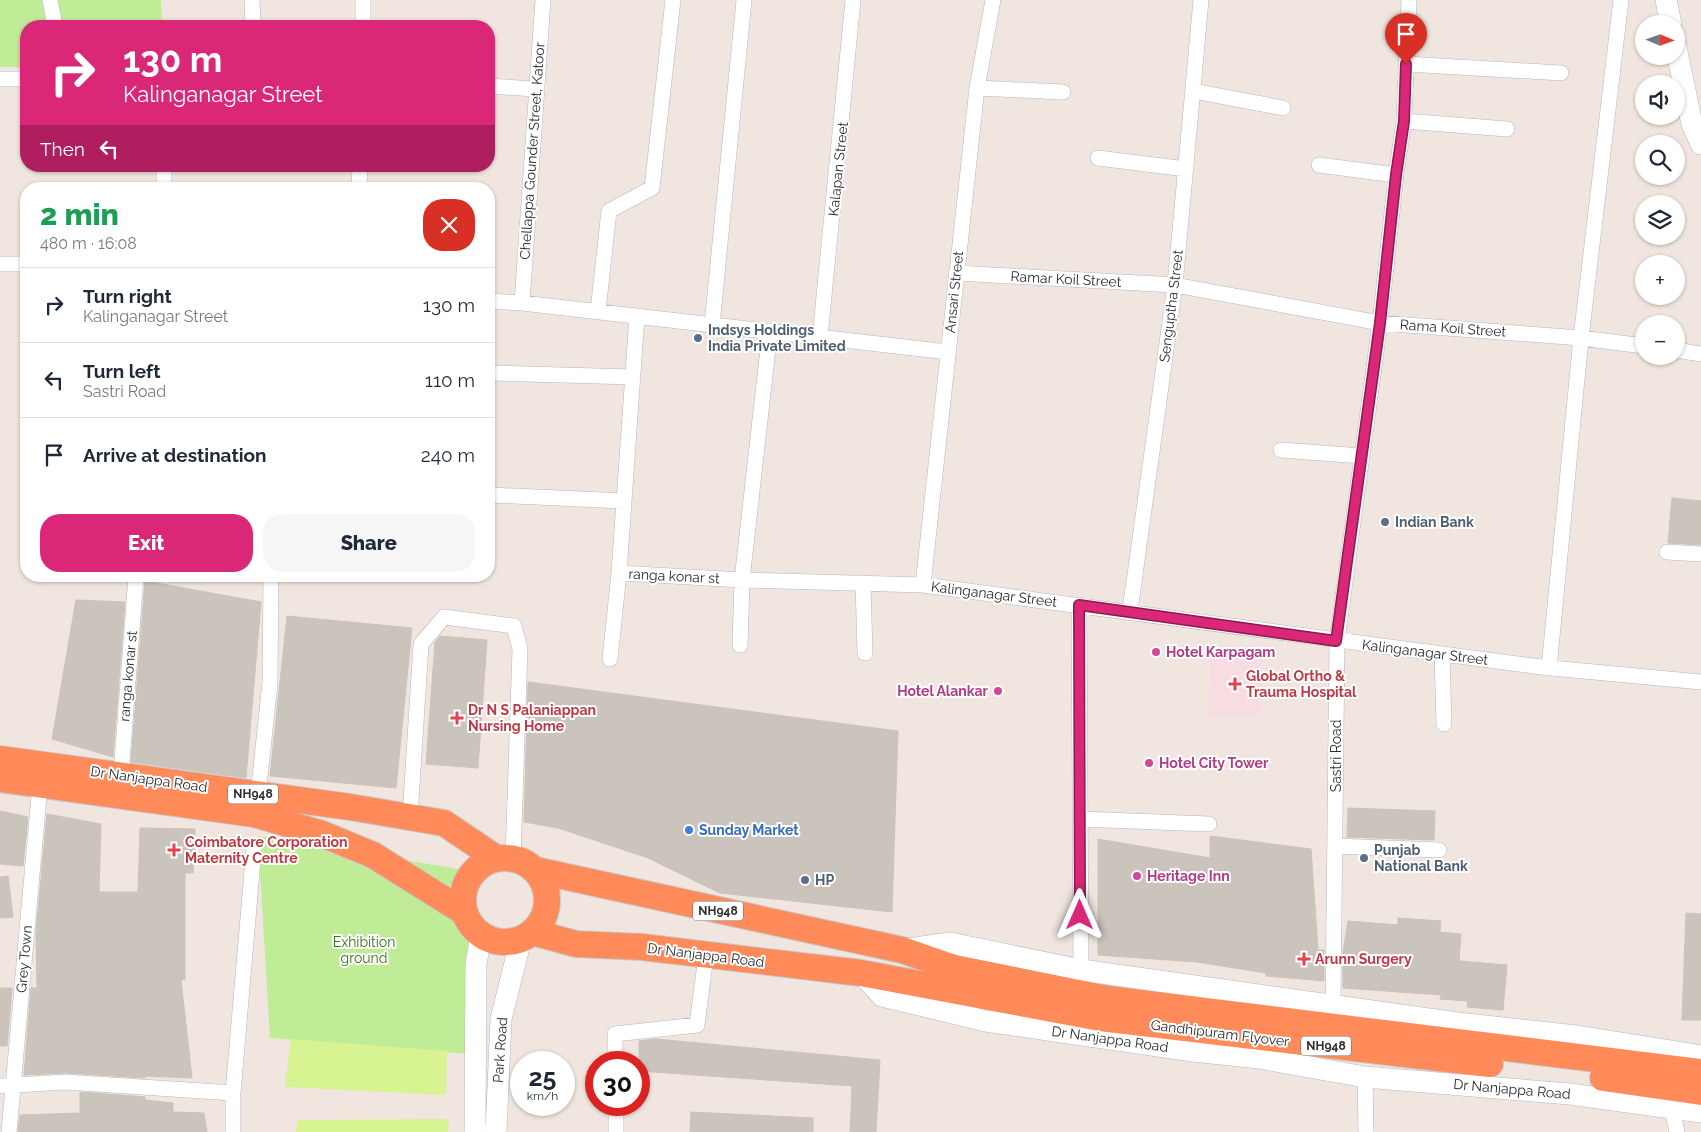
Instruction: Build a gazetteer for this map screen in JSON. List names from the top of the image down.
{
  "streets": {
    "highway": ["Dr Nanjappa Road", "NH948", "Gandhipuram Flyover"],
    "street": [
      "Chellappa Gounder Street, Katoor",
      "Kalapan Street",
      "Ramar Koil Street",
      "Ansari Street",
      "Senguptha Street",
      "Rama Koil Street",
      "ranga konar st",
      "Kalinganagar Street",
      "Sastri Road",
      "Grey Town",
      "Park Road"
    ]
  },
  "crossings": [
    ["Ramar Koil Street", "Ansari Street"],
    ["Ramar Koil Street", "Senguptha Street"],
    ["Ramar Koil Street", "Rama Koil Street"],
    ["Ansari Street", "Kalinganagar Street"],
    ["Senguptha Street", "Rama Koil Street"],
    ["Senguptha Street", "Kalinganagar Street"],
    ["Rama Koil Street", "Sastri Road"],
    ["ranga konar st", "Kalinganagar Street"],
    ["ranga konar st", "Dr Nanjappa Road"],
    ["Kalinganagar Street", "Sastri Road"],
    ["Sastri Road", "Dr Nanjappa Road"],
    ["Dr Nanjappa Road", "NH948"],
    ["Dr Nanjappa Road", "Grey Town"],
    ["Dr Nanjappa Road", "Gandhipuram Flyover"],
    ["Dr Nanjappa Road", "Park Road"],
    ["NH948", "Park Road"]
  ],
  "parks": ["Exhibition ground"],
  "places": {
    "other": [
      "Indsys Holdings India Private Limited",
      "Indian Bank",
      "Hotel Karpagam",
      "Hotel Alankar",
      "Hotel City Tower",
      "Sunday Market",
      "Punjab National Bank",
      "Heritage Inn",
      "HP"
    ],
    "health": [
      "Global Ortho & Trauma Hospital",
      "Dr N S Palaniappan Nursing Home",
      "Coimbatore Corporation Maternity Centre",
      "Arunn Surgery"
    ]
  },
  "north": "right",
  "page": {
    "map_buttons": ["+", "−"],
    "turn": ["130 m", "Kalinganagar Street"],
    "then": "Then",
    "heading": ["2 min", "480 m · 16:08"],
    "list": [
      {
        "name": "Turn right",
        "note": "Kalinganagar Street",
        "value": "130 m"
      },
      {
        "name": "Turn left",
        "note": "Sastri Road",
        "value": "110 m"
      },
      {
        "name": "Arrive at destination",
        "value": "240 m"
      }
    ],
    "buttons": ["Exit", "Share"],
    "speed": "25 km/h",
    "limit": "30"
  }
}
